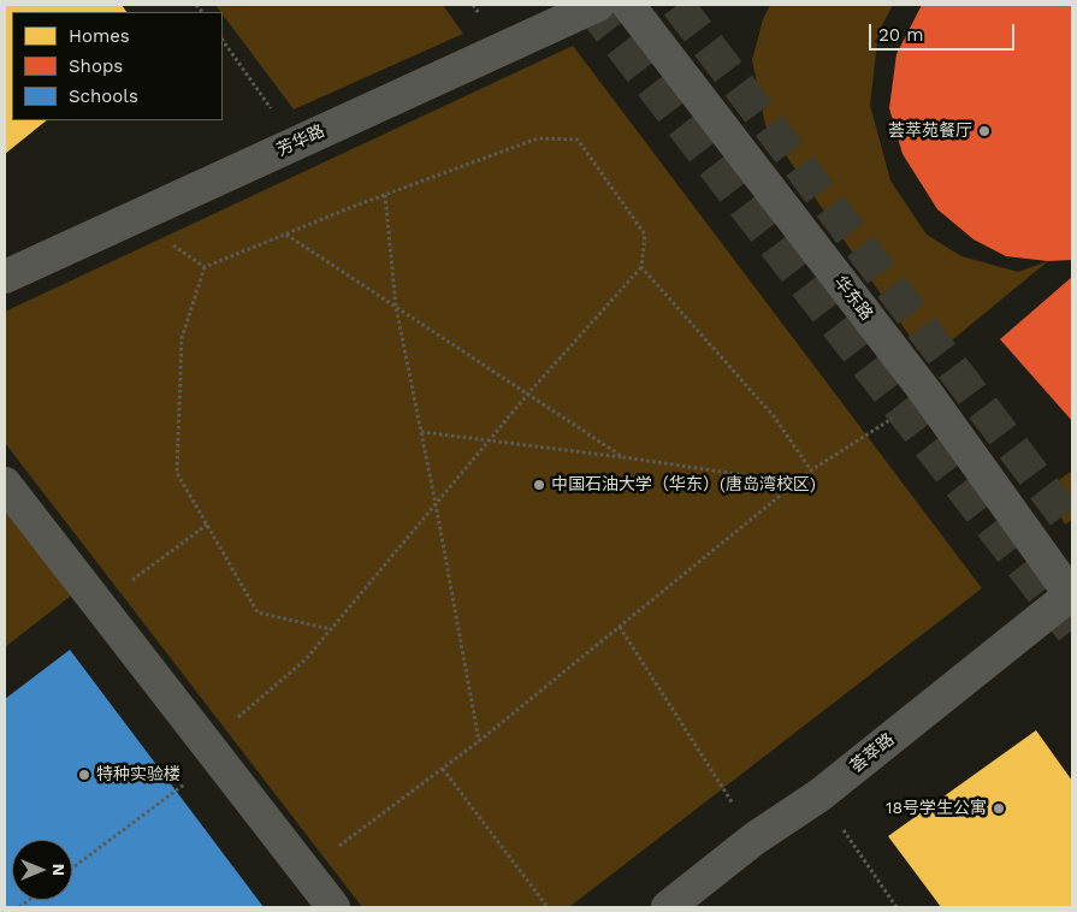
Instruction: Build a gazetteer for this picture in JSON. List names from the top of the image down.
{
  "streets": {
    "street": ["芳华路", "华东路", "荟萃路"]
  },
  "crossings": [
    ["华东路", "荟萃路"]
  ],
  "places": [
    "荟萃苑餐厅",
    "中国石油大学（华东）(唐岛湾校区)",
    "特种实验楼",
    "18号学生公寓"
  ],
  "legend": ["Homes", "Shops", "Schools"],
  "scale_bar": "20 m",
  "north": "right"
}
